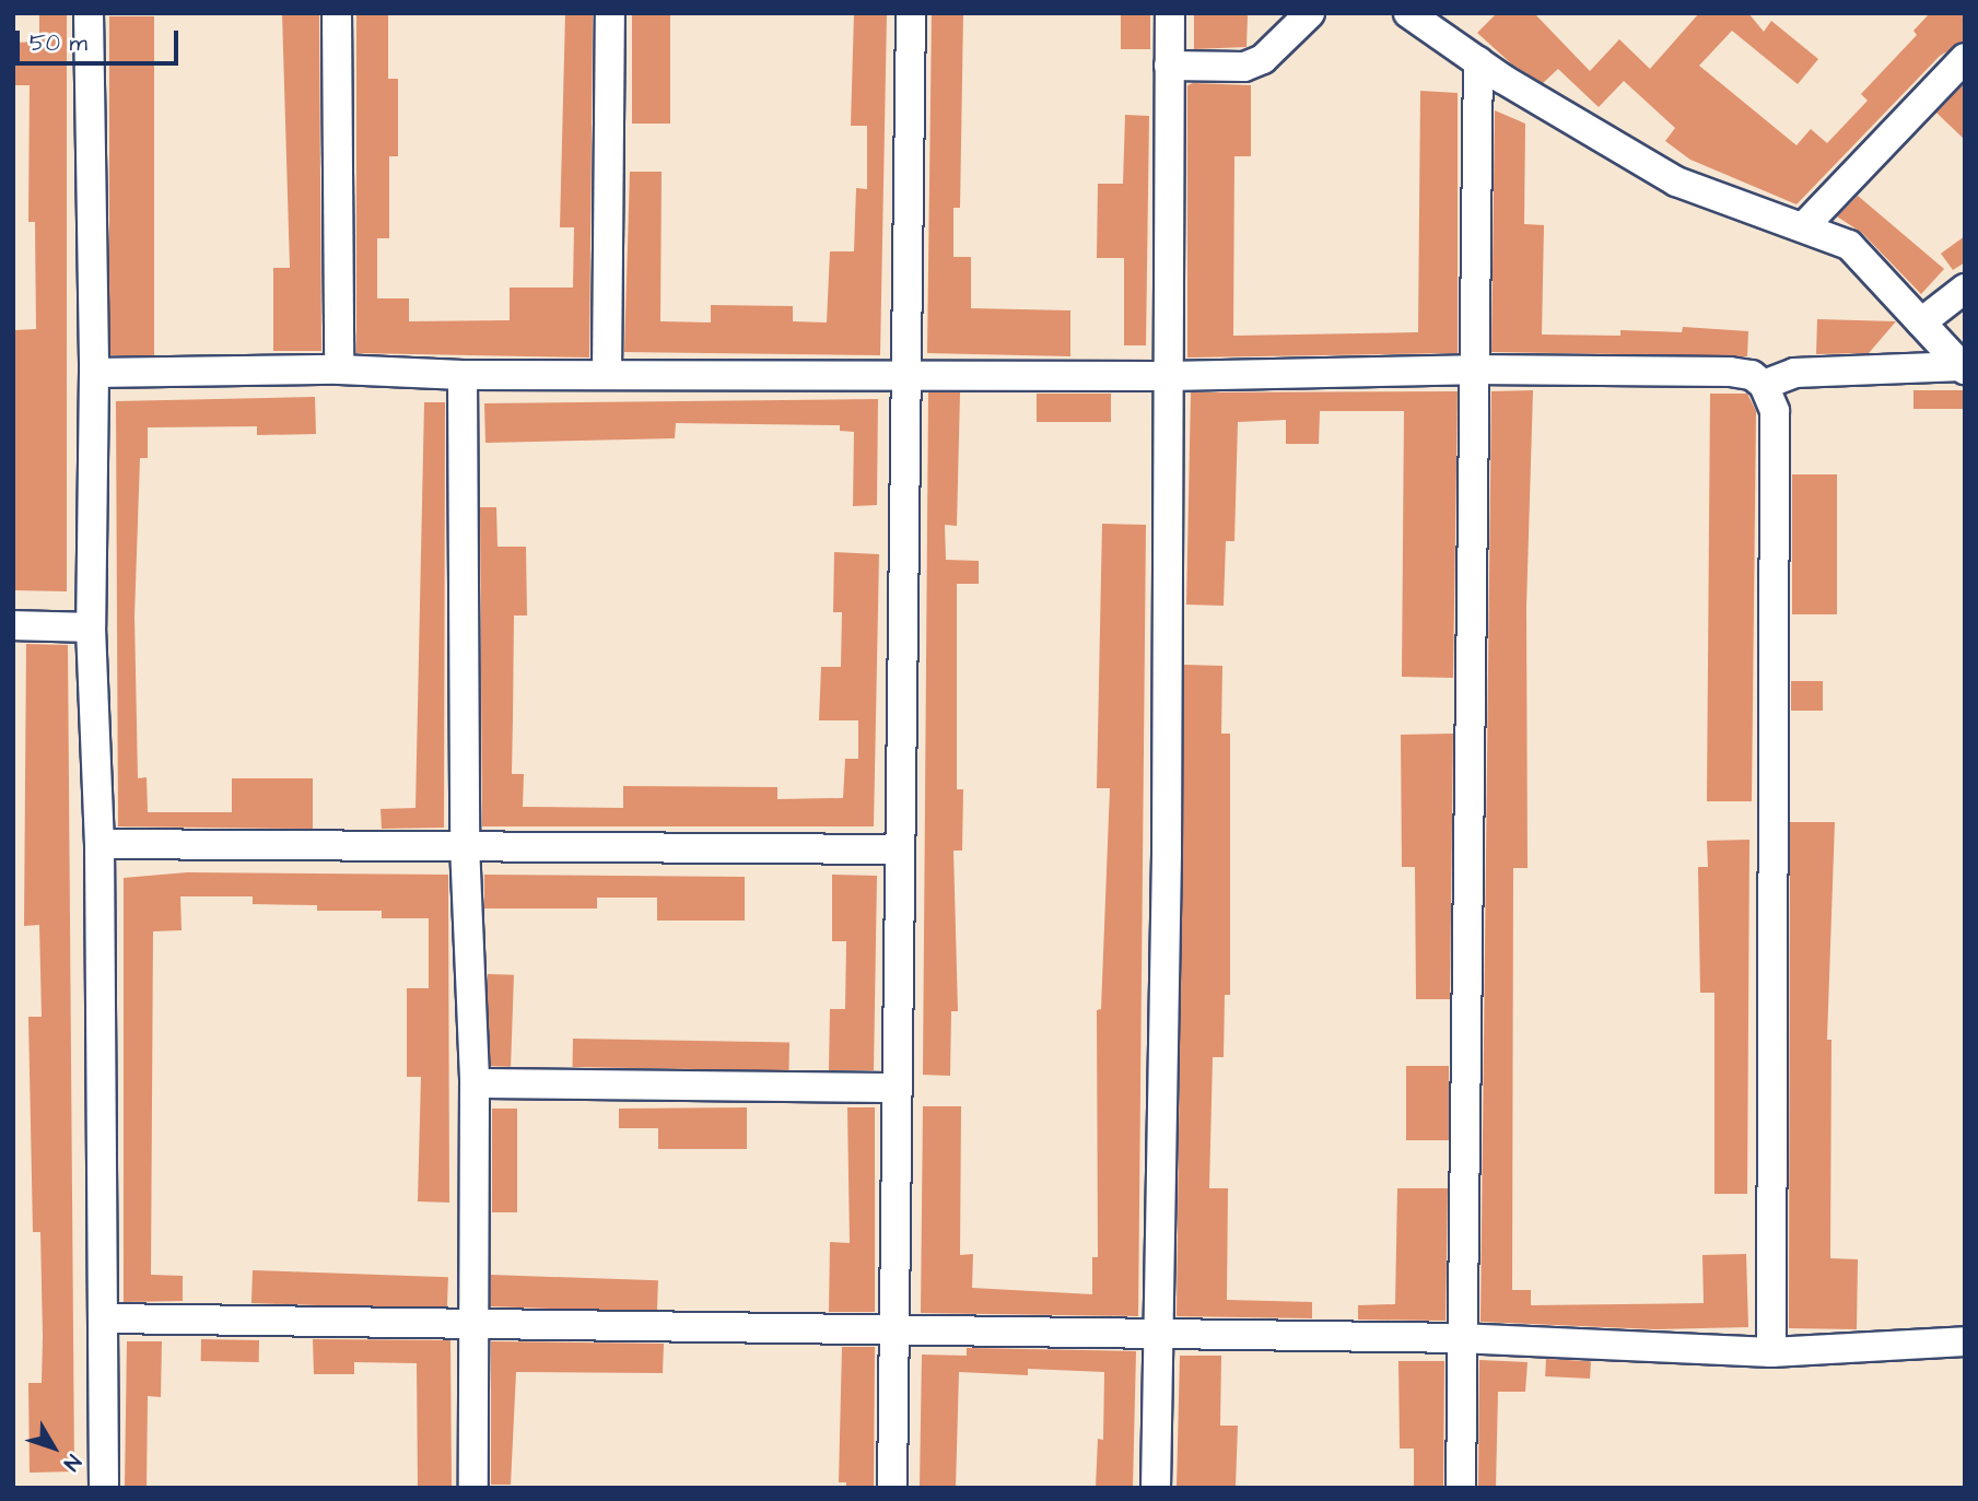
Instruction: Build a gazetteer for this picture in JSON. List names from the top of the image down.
{
  "scale_bar": "50 m",
  "north": "bottom right"
}
